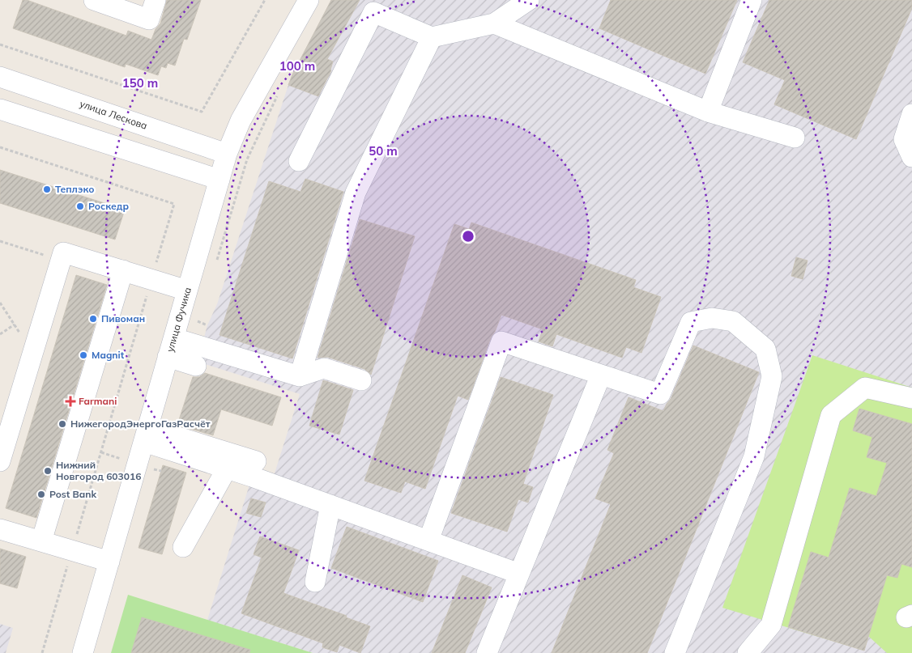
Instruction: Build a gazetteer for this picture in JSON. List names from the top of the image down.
{
  "streets": {
    "street": ["улица Лескова", "улица Фучика"]
  },
  "crossings": [
    ["улица Лескова", "улица Фучика"]
  ],
  "places": {
    "other": [
      "Теплэко",
      "Роскедр",
      "Пивоман",
      "Magnit",
      "НижегородЭнергоГазРасчёт",
      "Нижний Новгород 603016",
      "Post Bank"
    ],
    "health": ["Farmani"]
  },
  "rings": ["100 m", "150 m", "50 m"]
}
